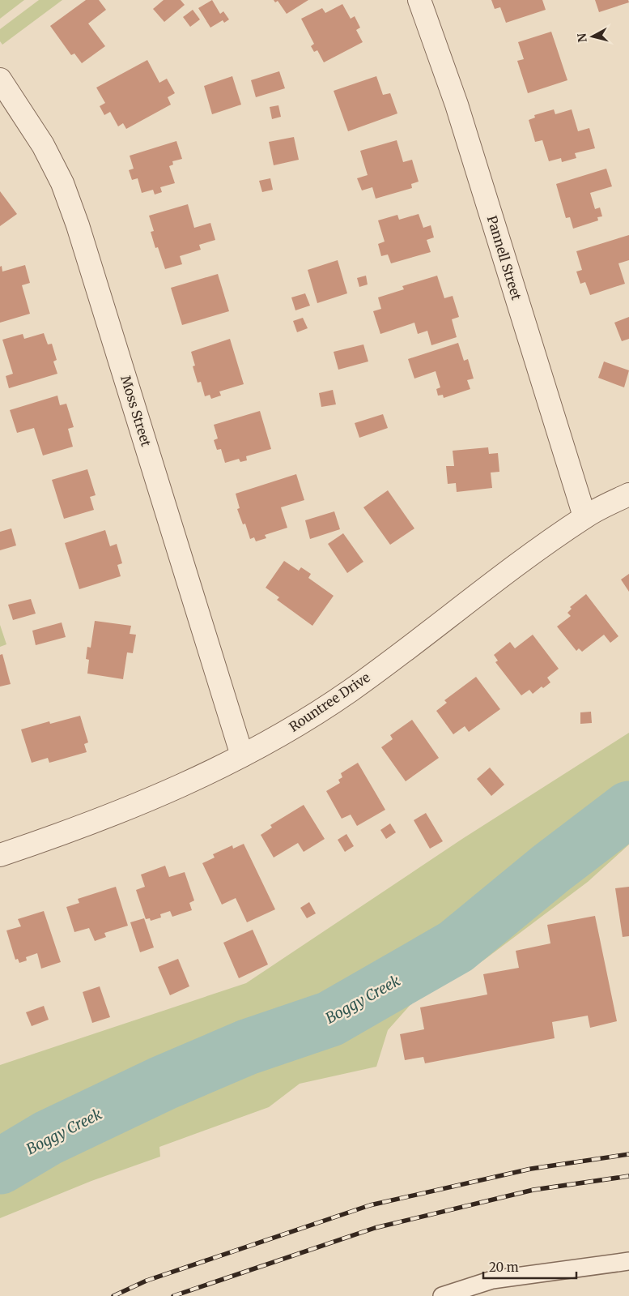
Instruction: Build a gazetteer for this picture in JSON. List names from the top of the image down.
{
  "streets": {
    "street": ["Pannell Street", "Moss Street", "Rountree Drive"]
  },
  "crossings": [
    ["Pannell Street", "Rountree Drive"],
    ["Moss Street", "Rountree Drive"]
  ],
  "water": ["Boggy Creek"],
  "scale_bar": "20 m",
  "north": "left"
}
